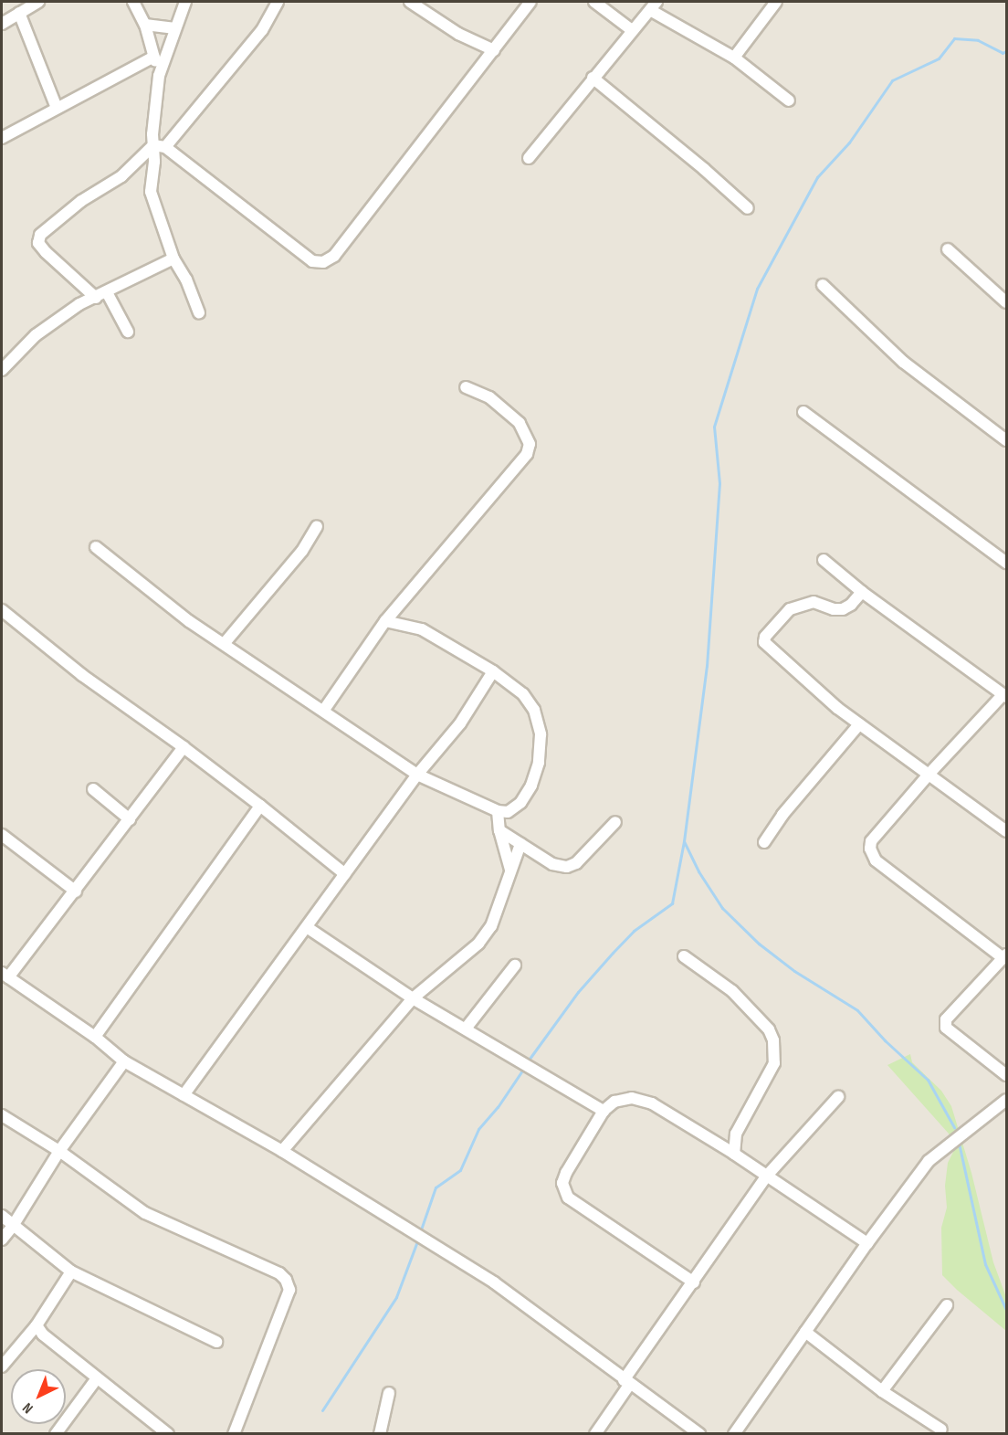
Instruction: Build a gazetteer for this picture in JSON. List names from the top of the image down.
{
  "north": "bottom left"
}
